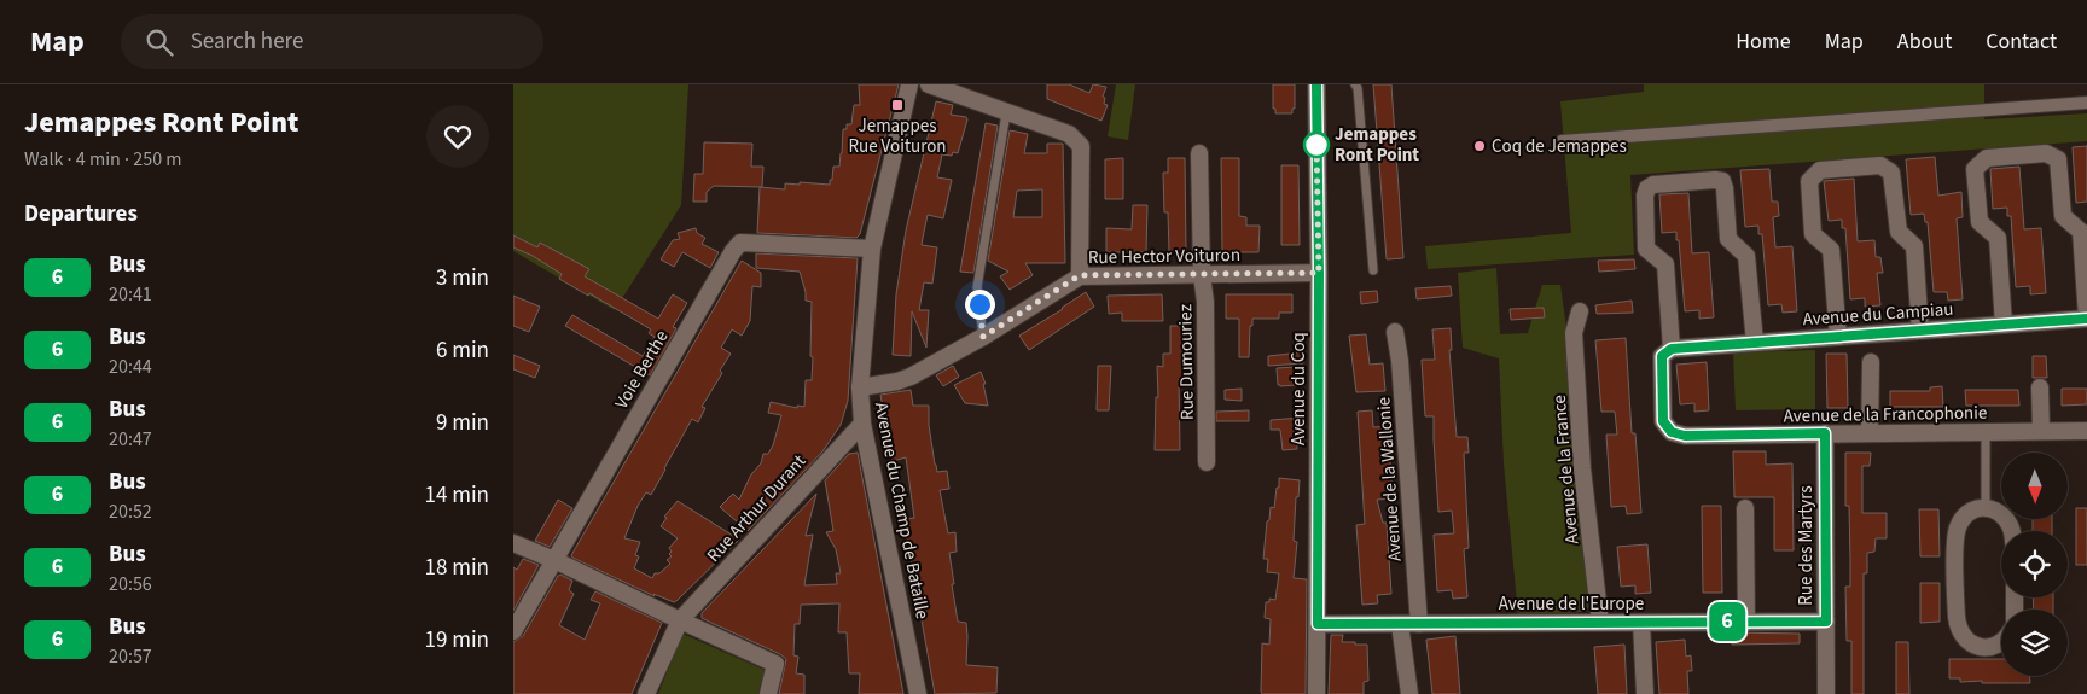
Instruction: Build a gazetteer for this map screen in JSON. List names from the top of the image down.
{
  "streets": {
    "street": [
      "Rue Hector Voituron",
      "Avenue du Campiau",
      "Rue Dumouriez",
      "Voie Berthe",
      "Avenue du Coq",
      "Avenue de la Francophonie",
      "Avenue de la France",
      "Avenue de la Wallonie",
      "Rue Arthur Durant",
      "Avenue du Champ de Bataille",
      "Rue des Martyrs",
      "Avenue de l'Europe"
    ]
  },
  "crossings": [
    ["Rue Hector Voituron", "Rue Dumouriez"],
    ["Rue Hector Voituron", "Avenue du Coq"],
    ["Rue Hector Voituron", "Avenue du Champ de Bataille"],
    ["Avenue du Campiau", "Avenue de la Francophonie"],
    ["Voie Berthe", "Avenue du Champ de Bataille"],
    ["Avenue du Coq", "Avenue de l'Europe"],
    ["Avenue de la Francophonie", "Rue des Martyrs"],
    ["Avenue de la France", "Avenue de l'Europe"],
    ["Avenue de la Wallonie", "Avenue de l'Europe"],
    ["Rue Arthur Durant", "Avenue du Champ de Bataille"],
    ["Rue des Martyrs", "Avenue de l'Europe"]
  ],
  "places": {
    "transit": ["Jemappes Rue Voituron"],
    "other": ["Jemappes Ront Point", "Coq de Jemappes"]
  },
  "lines": ["bus line 6"],
  "north": "bottom",
  "page": {
    "header": "Map",
    "search": "Search here",
    "nav": [
      "Home",
      "Map",
      "About",
      "Contact"
    ],
    "heading": [
      ["Jemappes Ront Point", "Walk · 4 min · 250 m"],
      "Departures"
    ],
    "on_map": "6",
    "list": [
      {
        "mark": "6",
        "name": "Bus",
        "note": "20:41",
        "value": "3 min"
      },
      {
        "mark": "6",
        "name": "Bus",
        "note": "20:44",
        "value": "6 min"
      },
      {
        "mark": "6",
        "name": "Bus",
        "note": "20:47",
        "value": "9 min"
      },
      {
        "mark": "6",
        "name": "Bus",
        "note": "20:52",
        "value": "14 min"
      },
      {
        "mark": "6",
        "name": "Bus",
        "note": "20:56",
        "value": "18 min"
      },
      {
        "mark": "6",
        "name": "Bus",
        "note": "20:57",
        "value": "19 min"
      }
    ]
  }
}
